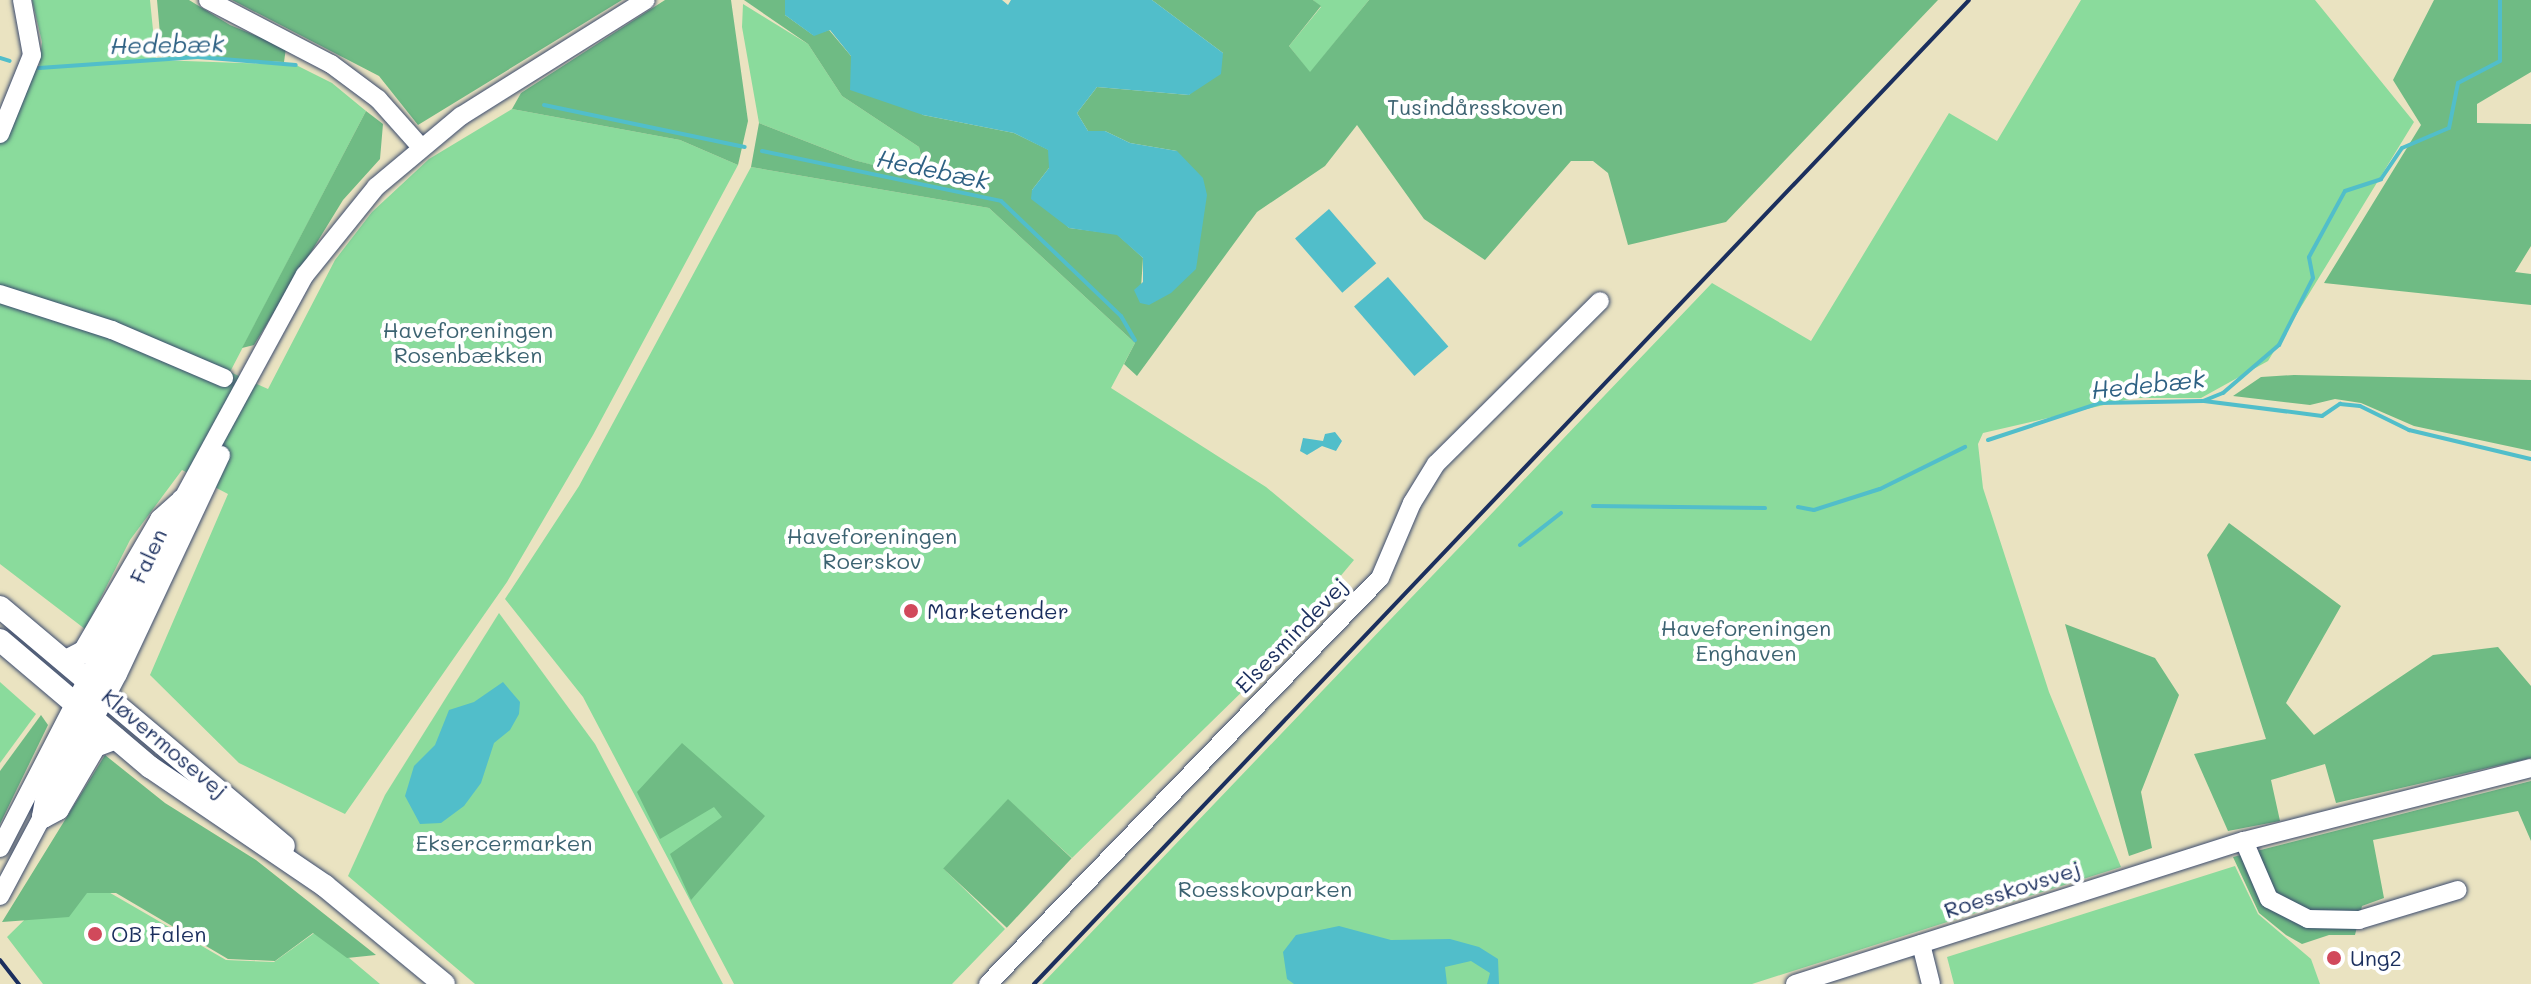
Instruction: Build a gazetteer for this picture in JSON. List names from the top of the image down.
{
  "streets": {
    "main road": ["Kløvermosevej"],
    "street": ["Falen", "Elsesmindevej", "Roesskovsvej"]
  },
  "crossings": [
    ["Falen", "Kløvermosevej"]
  ],
  "water": ["Hedebæk"],
  "parks": [
    "Tusindårsskoven",
    "Haveforeningen Rosenbækken",
    "Haveforeningen Roerskov",
    "Haveforeningen Enghaven",
    "Eksercermarken",
    "Roesskovparken"
  ],
  "places": ["Marketender", "OB Falen", "Ung2"]
}
